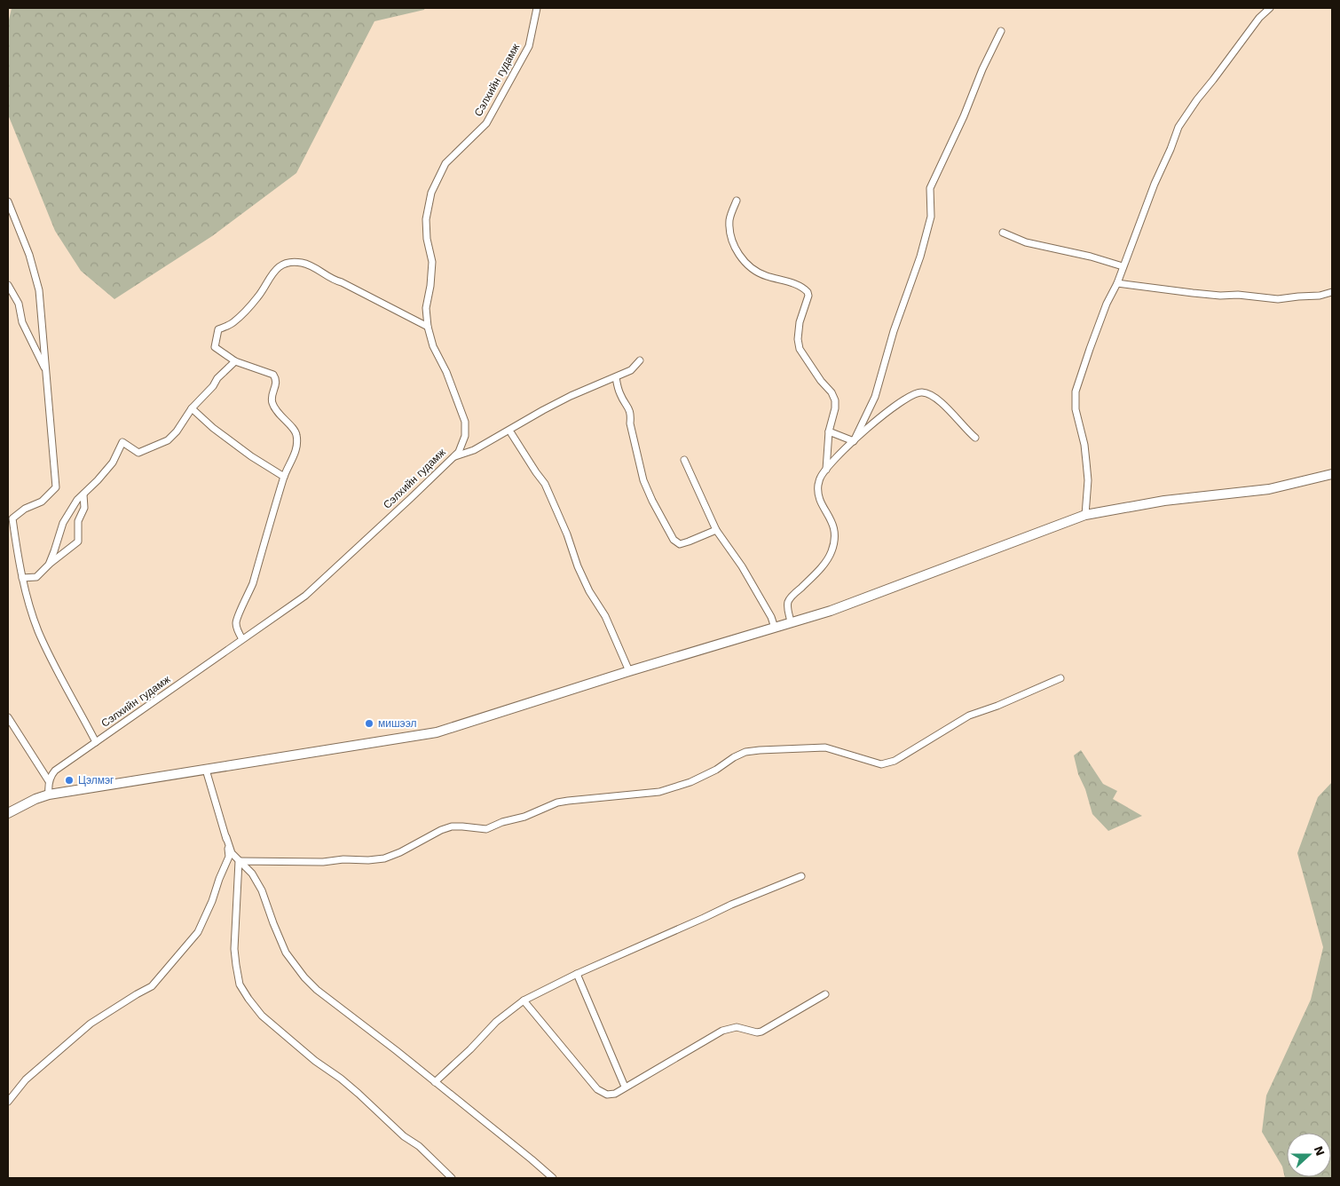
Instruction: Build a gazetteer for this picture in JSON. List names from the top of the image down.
{
  "streets": {
    "street": ["Сэлхийн гудамж"]
  },
  "places": ["мишээл", "Цэлмэг"],
  "north": "right"
}
